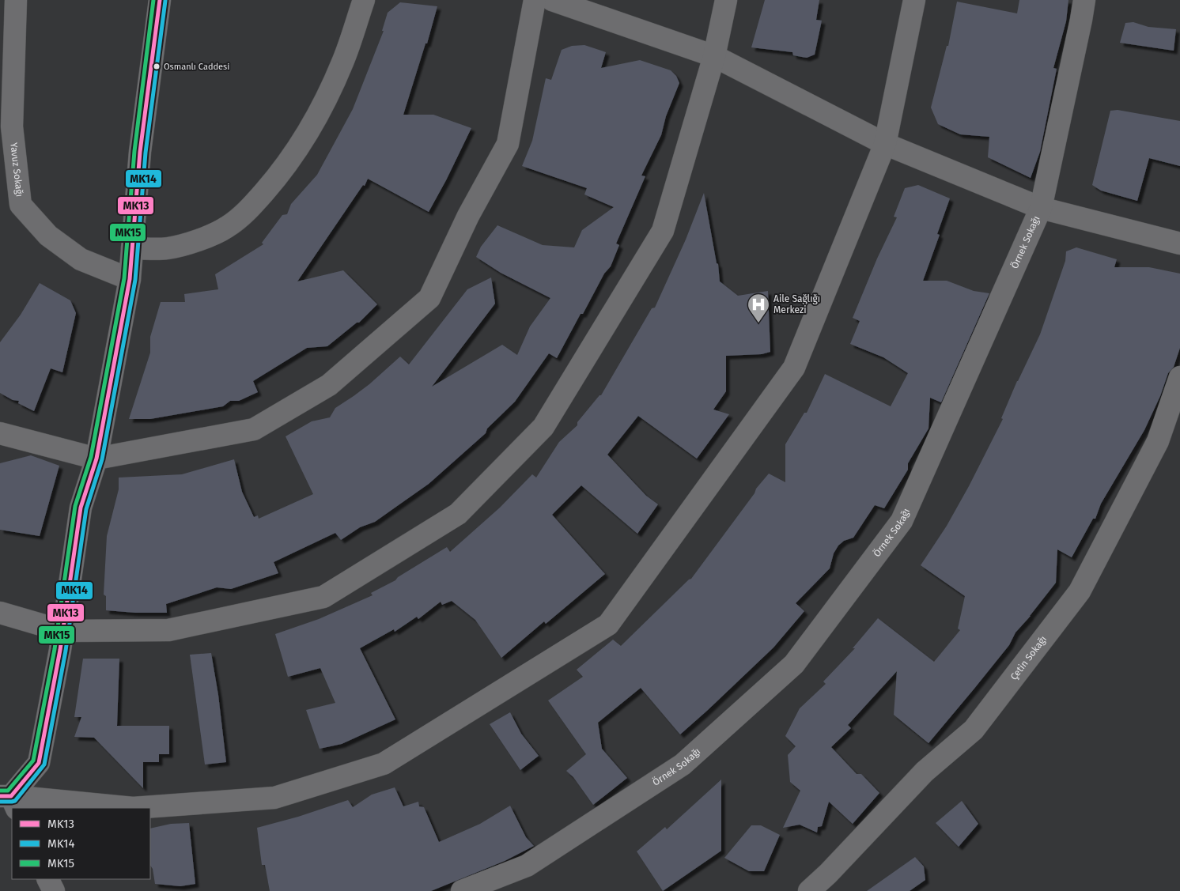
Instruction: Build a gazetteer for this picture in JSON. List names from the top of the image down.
{
  "streets": {
    "street": ["Yavuz Sokağı", "Örnek Sokağı", "Çetin Sokağı"]
  },
  "places": {
    "other": ["Osmanlı Caddesi"],
    "hospital": ["Aile Sağlığı Merkezi"]
  },
  "lines": ["transit line MK13", "transit line MK15", "transit line MK14"],
  "legend": ["MK13", "MK14", "MK15"]
}
